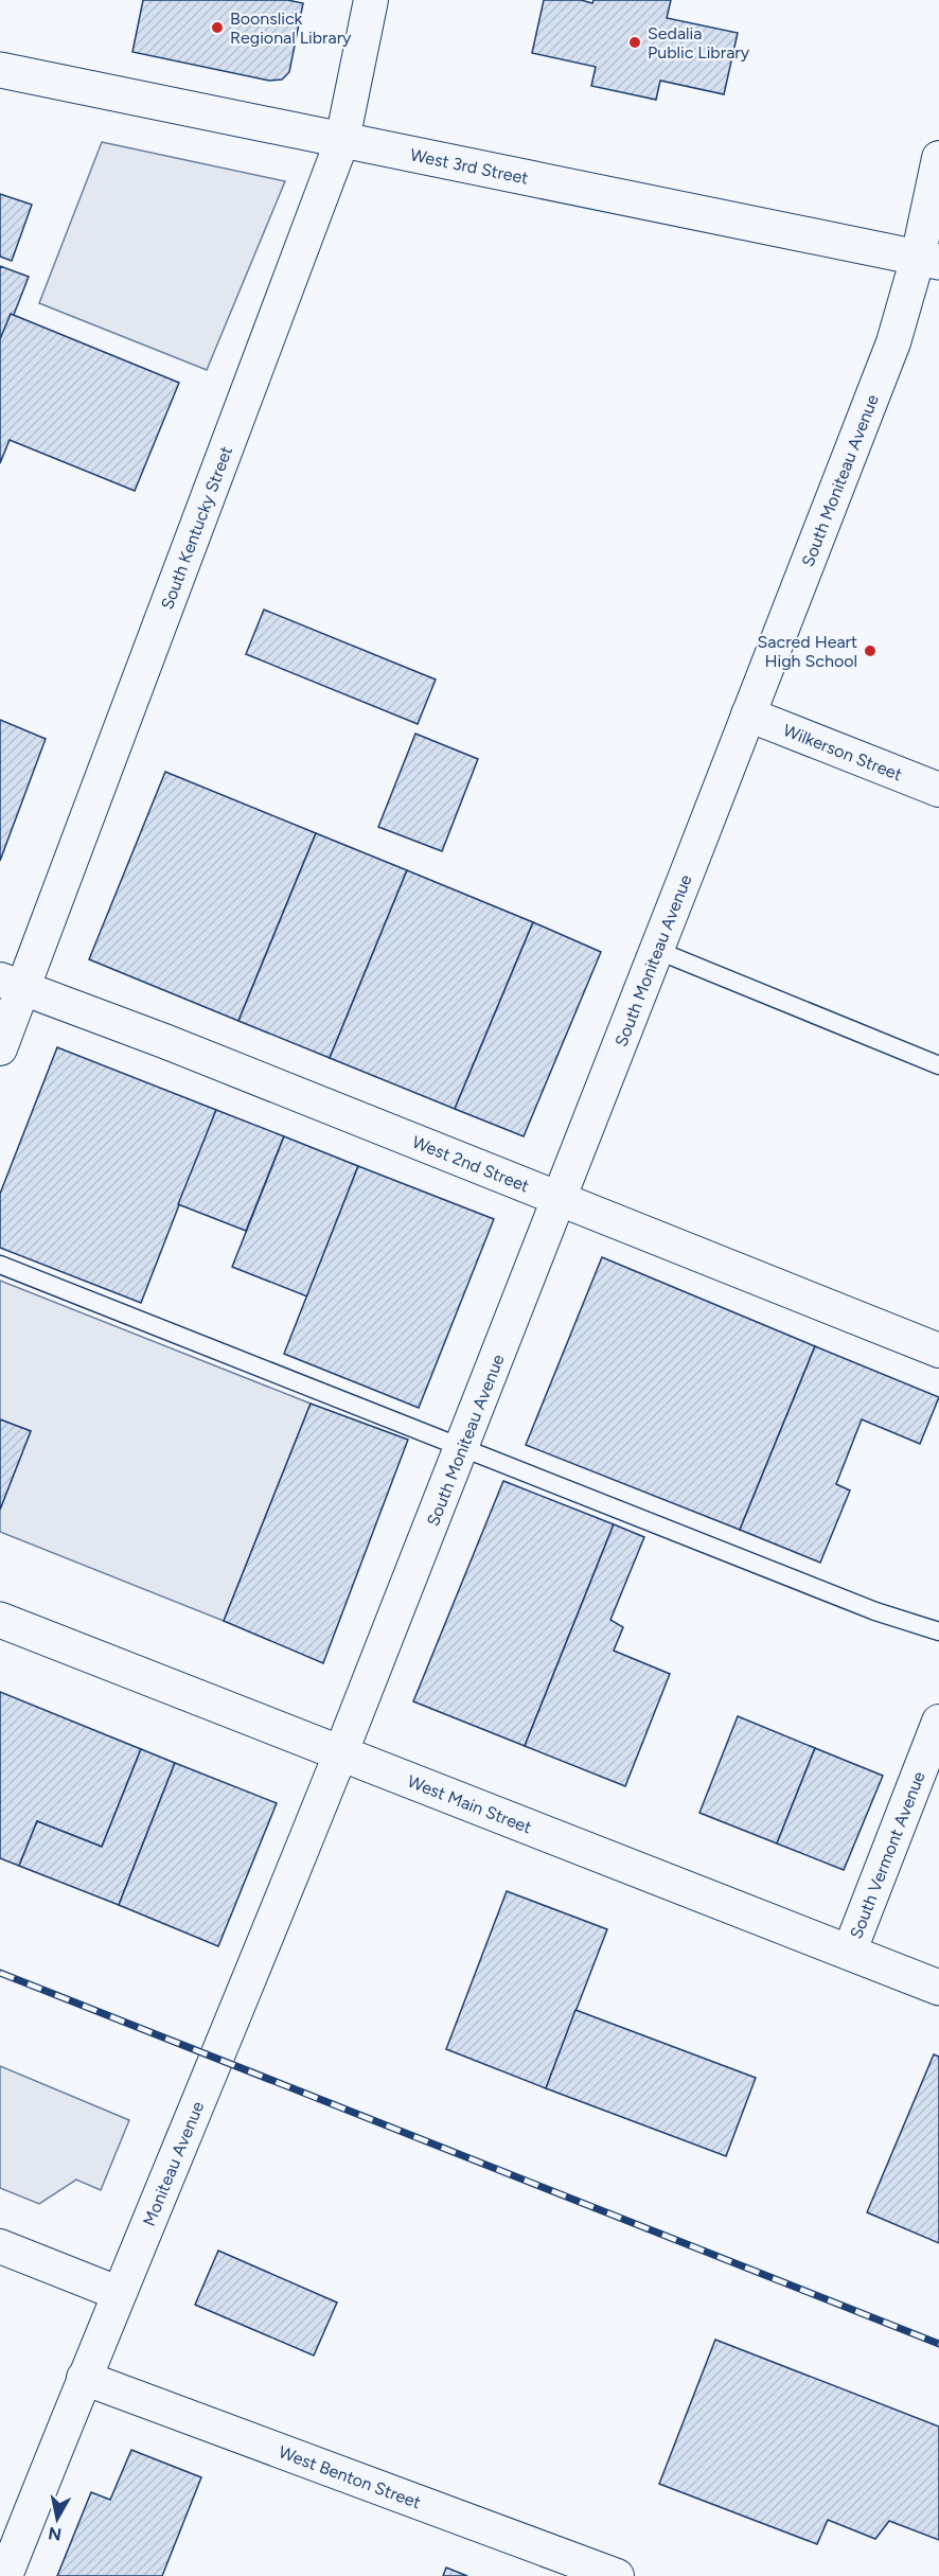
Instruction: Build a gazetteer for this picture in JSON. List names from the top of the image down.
{
  "streets": {
    "main road": ["West 3rd Street", "West Main Street"],
    "street": [
      "South Moniteau Avenue",
      "South Kentucky Street",
      "Wilkerson Street",
      "West 2nd Street",
      "South Vermont Avenue",
      "Moniteau Avenue",
      "West Benton Street"
    ]
  },
  "crossings": [
    ["West 3rd Street", "South Moniteau Avenue"],
    ["West 3rd Street", "South Kentucky Street"],
    ["South Moniteau Avenue", "Wilkerson Street"],
    ["South Moniteau Avenue", "West 2nd Street"],
    ["South Moniteau Avenue", "West Main Street"],
    ["South Moniteau Avenue", "Moniteau Avenue"],
    ["South Kentucky Street", "West 2nd Street"],
    ["West Main Street", "South Vermont Avenue"],
    ["West Main Street", "Moniteau Avenue"],
    ["Moniteau Avenue", "West Benton Street"]
  ],
  "places": ["Boonslick Regional Library", "Sedalia Public Library", "Sacred Heart High School"],
  "north": "bottom"
}
